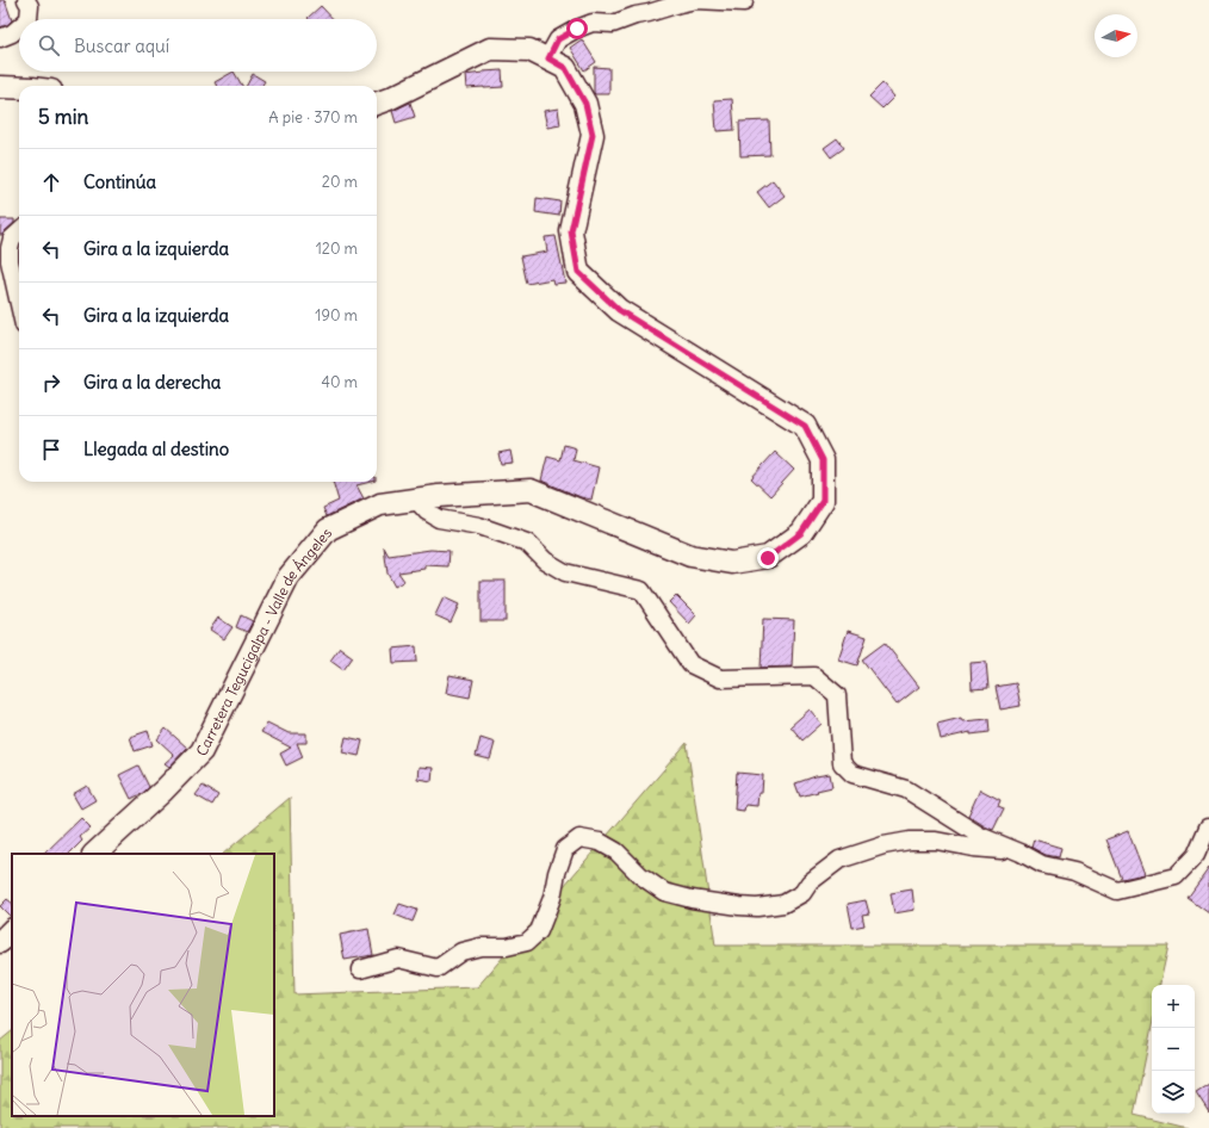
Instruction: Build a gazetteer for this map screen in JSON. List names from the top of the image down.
{
  "streets": {
    "main road": ["Carretera Tegucigalpa - Valle de Ángeles"]
  },
  "north": "right",
  "page": {
    "search": "Buscar aquí",
    "heading": ["5 min", "A pie · 370 m"],
    "list": [
      ["Continúa", "20 m"],
      ["Gira a la izquierda", "120 m"],
      ["Gira a la izquierda", "190 m"],
      ["Gira a la derecha", "40 m"],
      "Llegada al destino"
    ],
    "map_buttons": ["+", "−"]
  }
}
